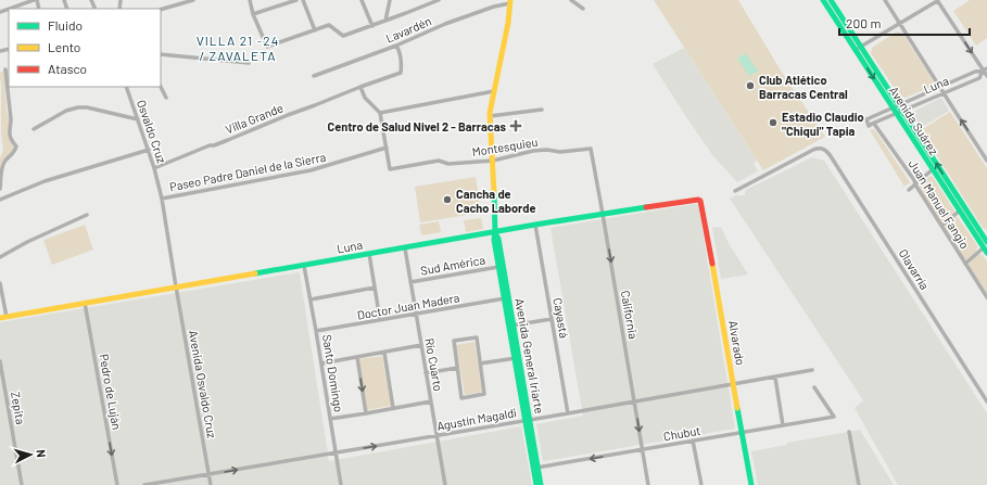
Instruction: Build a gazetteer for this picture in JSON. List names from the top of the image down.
{
  "streets": {
    "street": [
      "Lavardén",
      "Luna",
      "Villa Grande",
      "Avenida Suárez",
      "Osvaldo Cruz",
      "Montesquieu",
      "Paseo Padre Daniel de la Sierra",
      "Juan Manuel Fangio",
      "Sud América",
      "Olavarría",
      "Doctor Juan Madera",
      "California",
      "Cayastá",
      "Alvarado",
      "Avenida General Iriarte",
      "Río Cuarto",
      "Santo Domingo",
      "Avenida Osvaldo Cruz",
      "Pedro de Luján",
      "Zepita",
      "Agustín Magaldi",
      "Chubut"
    ]
  },
  "crossings": [
    ["Lavardén", "Villa Grande"],
    ["Lavardén", "Avenida General Iriarte"],
    ["Luna", "Avenida Suárez"],
    ["Luna", "Osvaldo Cruz"],
    ["Luna", "Juan Manuel Fangio"],
    ["Luna", "California"],
    ["Luna", "Cayastá"],
    ["Luna", "Alvarado"],
    ["Luna", "Avenida General Iriarte"],
    ["Luna", "Río Cuarto"],
    ["Luna", "Santo Domingo"],
    ["Luna", "Avenida Osvaldo Cruz"],
    ["Luna", "Pedro de Luján"],
    ["Villa Grande", "Osvaldo Cruz"],
    ["Osvaldo Cruz", "Paseo Padre Daniel de la Sierra"],
    ["Osvaldo Cruz", "Avenida Osvaldo Cruz"],
    ["Montesquieu", "Paseo Padre Daniel de la Sierra"],
    ["Montesquieu", "California"],
    ["Montesquieu", "Avenida General Iriarte"],
    ["Sud América", "Avenida General Iriarte"],
    ["Sud América", "Río Cuarto"],
    ["Doctor Juan Madera", "Avenida General Iriarte"],
    ["Doctor Juan Madera", "Río Cuarto"],
    ["Doctor Juan Madera", "Santo Domingo"],
    ["California", "Agustín Magaldi"],
    ["California", "Chubut"],
    ["Cayastá", "Agustín Magaldi"],
    ["Alvarado", "Agustín Magaldi"],
    ["Alvarado", "Chubut"],
    ["Avenida General Iriarte", "Agustín Magaldi"],
    ["Avenida General Iriarte", "Chubut"],
    ["Río Cuarto", "Agustín Magaldi"],
    ["Santo Domingo", "Agustín Magaldi"],
    ["Avenida Osvaldo Cruz", "Agustín Magaldi"]
  ],
  "one_way": ["California", "Pedro de Luján"],
  "districts": ["VILLA 21 -24 / ZAVALETA"],
  "places": {
    "other": ["Club Atlético Barracas Central", "Estadio Claudio \"Chiqui\" Tapia", "Cancha de Cacho Laborde"],
    "health": ["Centro de Salud Nivel 2 - Barracas"]
  },
  "legend": ["Fluido", "Lento", "Atasco"],
  "scale_bar": "200 m",
  "north": "right"
}
